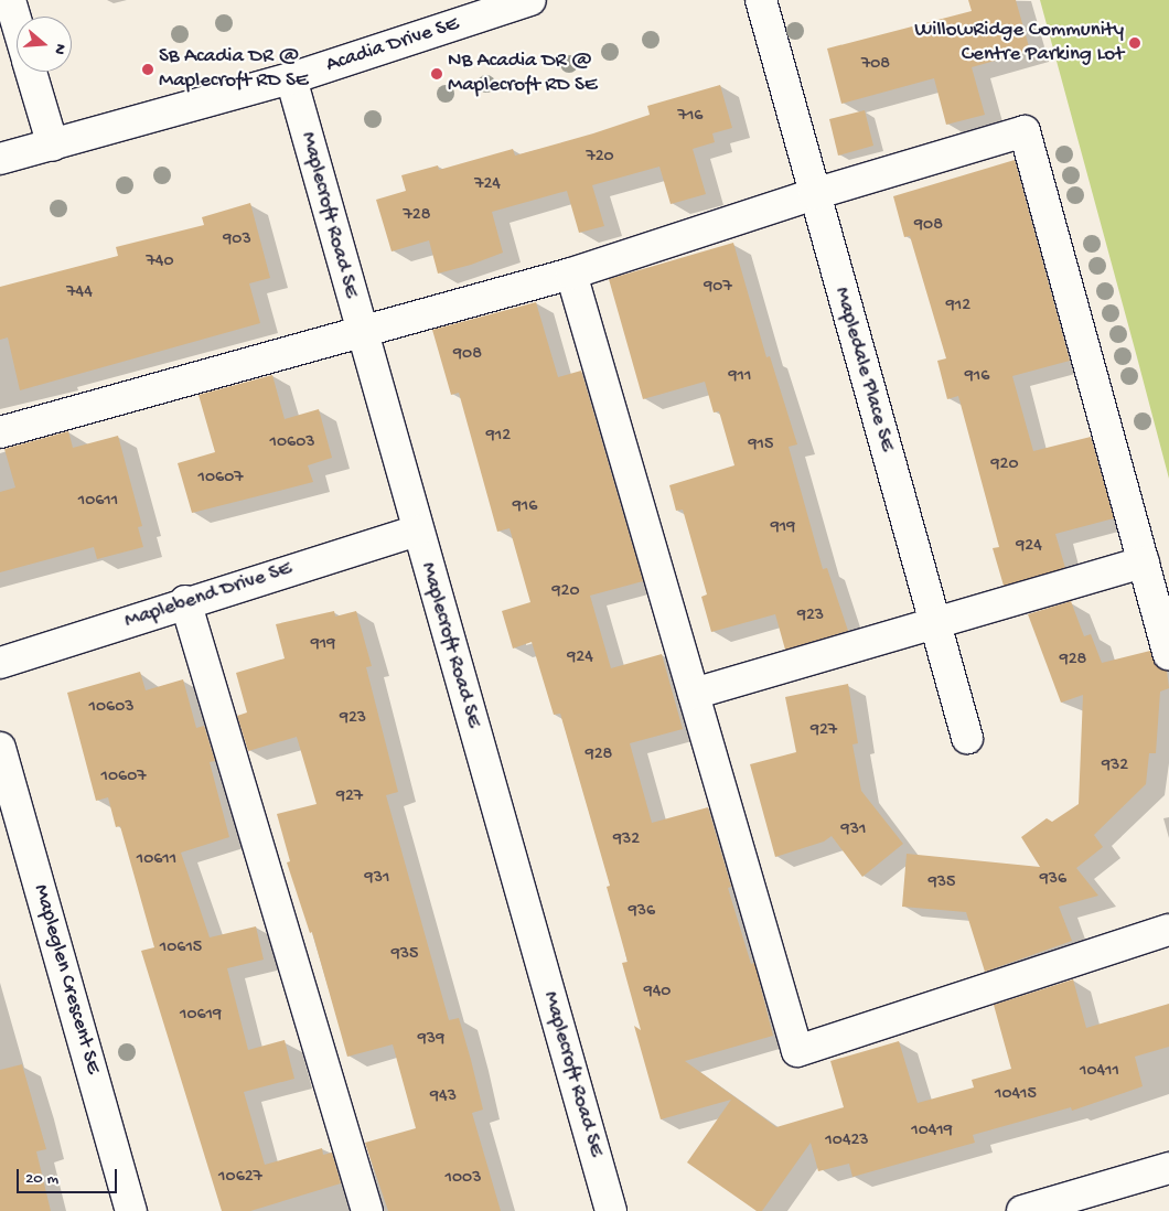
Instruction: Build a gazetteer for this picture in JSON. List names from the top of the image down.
{
  "streets": {
    "street": [
      "Acadia Drive SE",
      "Maplecroft Road SE",
      "Mapledale Place SE",
      "Maplebend Drive SE",
      "Mapleglen Crescent SE"
    ]
  },
  "crossings": [
    ["Acadia Drive SE", "Maplecroft Road SE"],
    ["Maplecroft Road SE", "Maplebend Drive SE"]
  ],
  "places": ["WillowRidge Community Centre Parking Lot", "SB Acadia DR @ Maplecroft RD SE", "NB Acadia DR @ Maplecroft RD SE"],
  "house_numbers": [
    "708",
    "716",
    "720",
    "724",
    "728",
    "908",
    "903",
    "740",
    "907",
    "744",
    "912",
    "908",
    "911",
    "916",
    "912",
    "10603",
    "915",
    "920",
    "10607",
    "10611",
    "916",
    "919",
    "924",
    "920",
    "923",
    "919",
    "924",
    "928",
    "10603",
    "923",
    "927",
    "928",
    "932",
    "10607",
    "927",
    "931",
    "932",
    "10611",
    "931",
    "936",
    "935",
    "936",
    "10615",
    "935",
    "940",
    "10619",
    "939",
    "10411",
    "10415",
    "943",
    "10419",
    "10423",
    "10627",
    "1003"
  ],
  "scale_bar": "20 m",
  "north": "right"
}
